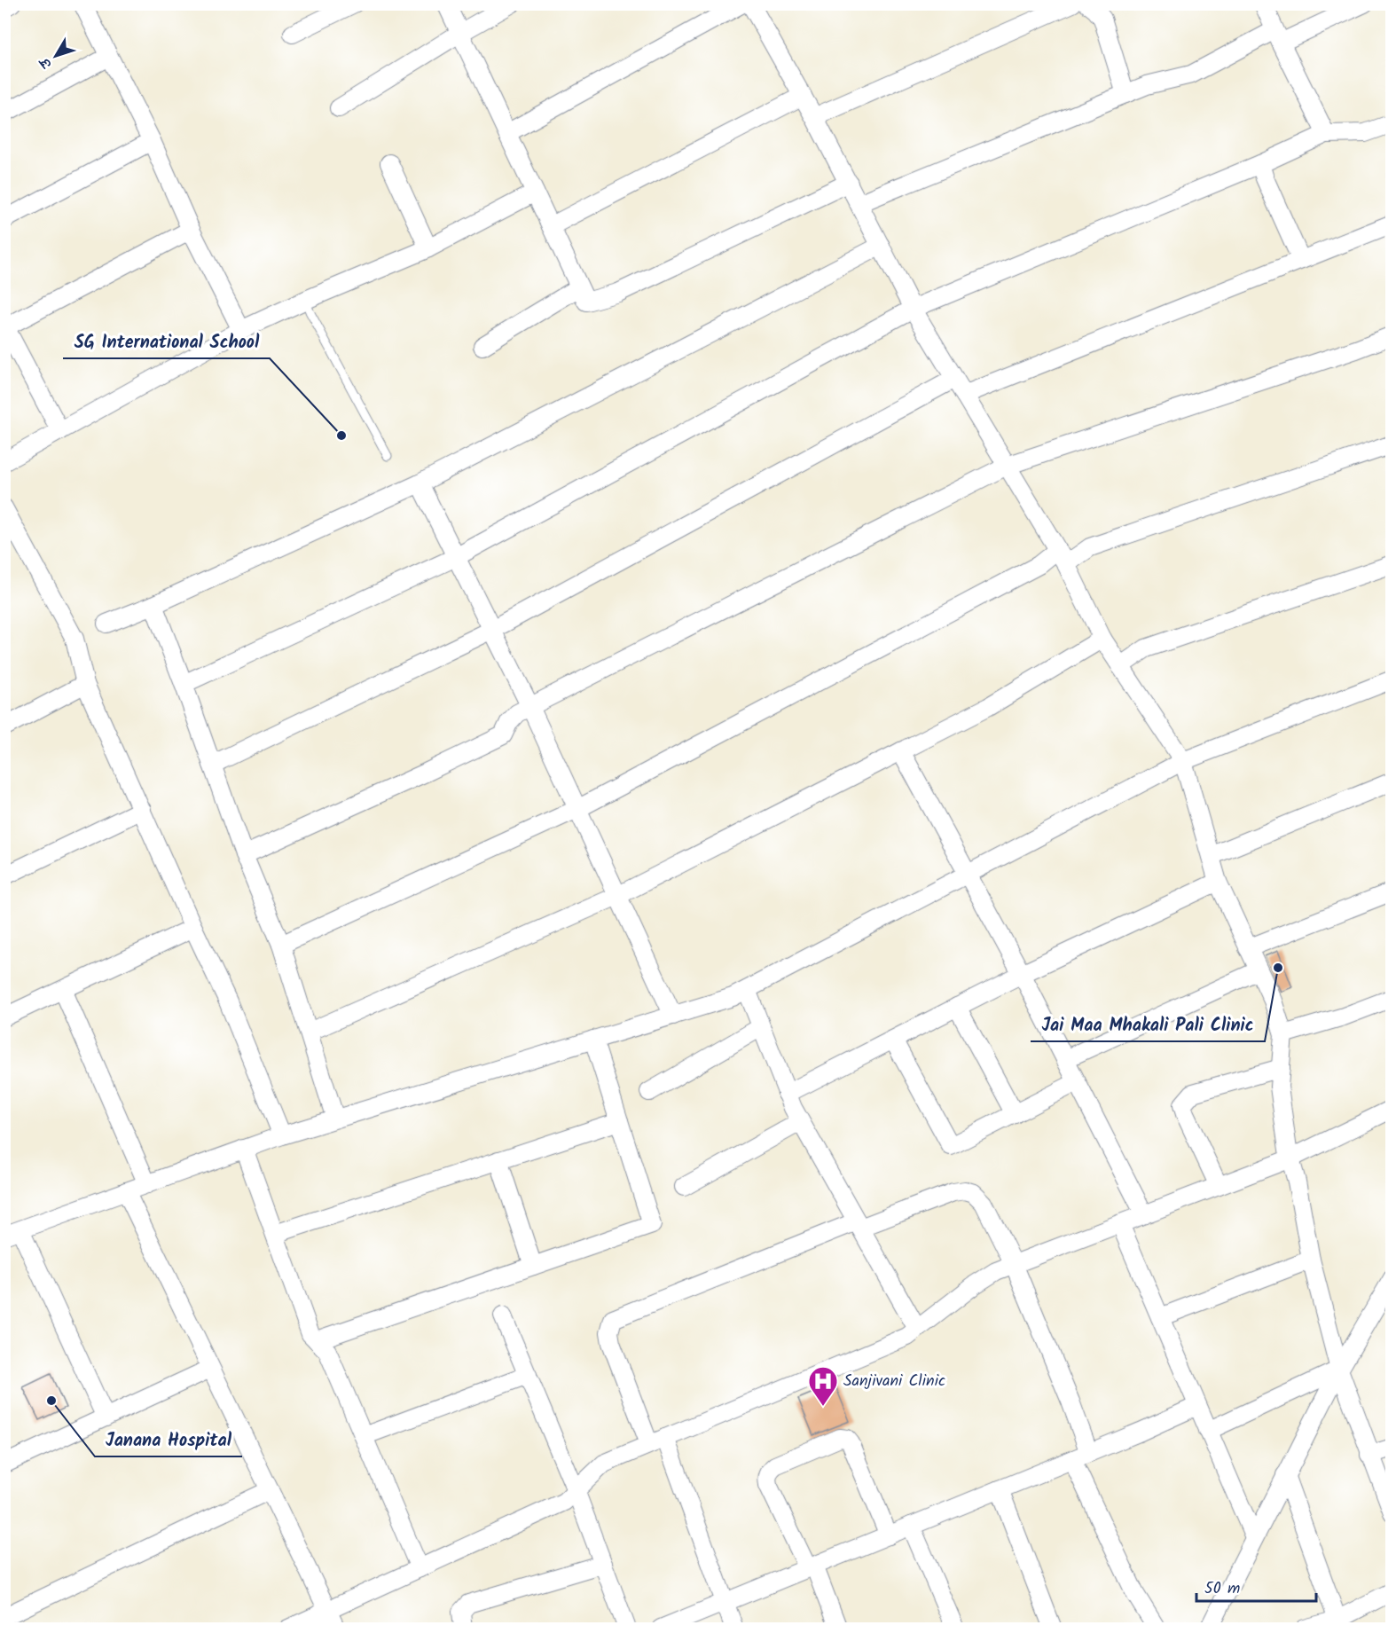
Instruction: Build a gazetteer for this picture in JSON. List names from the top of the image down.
{
  "places": {
    "other": ["SG International School", "Jai Maa Mhakali Pali Clinic", "Janana Hospital"],
    "hospital": ["Sanjivani Clinic"]
  },
  "scale_bar": "50 m",
  "north": "bottom left"
}
